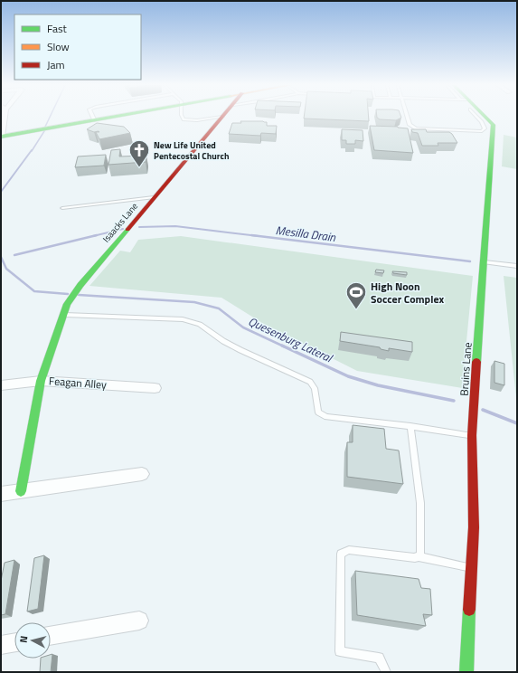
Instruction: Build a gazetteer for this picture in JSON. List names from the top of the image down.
{
  "streets": {
    "street": ["Isaacks Lane", "Bruins Lane", "Feagan Alley"]
  },
  "crossings": [
    ["Isaacks Lane", "Feagan Alley"]
  ],
  "water": ["Mesilla Drain", "Quesenburg Lateral"],
  "places": {
    "church": ["New Life United Pentecostal Church"],
    "sports": ["High Noon Soccer Complex"]
  },
  "legend": ["Fast", "Slow", "Jam"],
  "north": "left"
}
